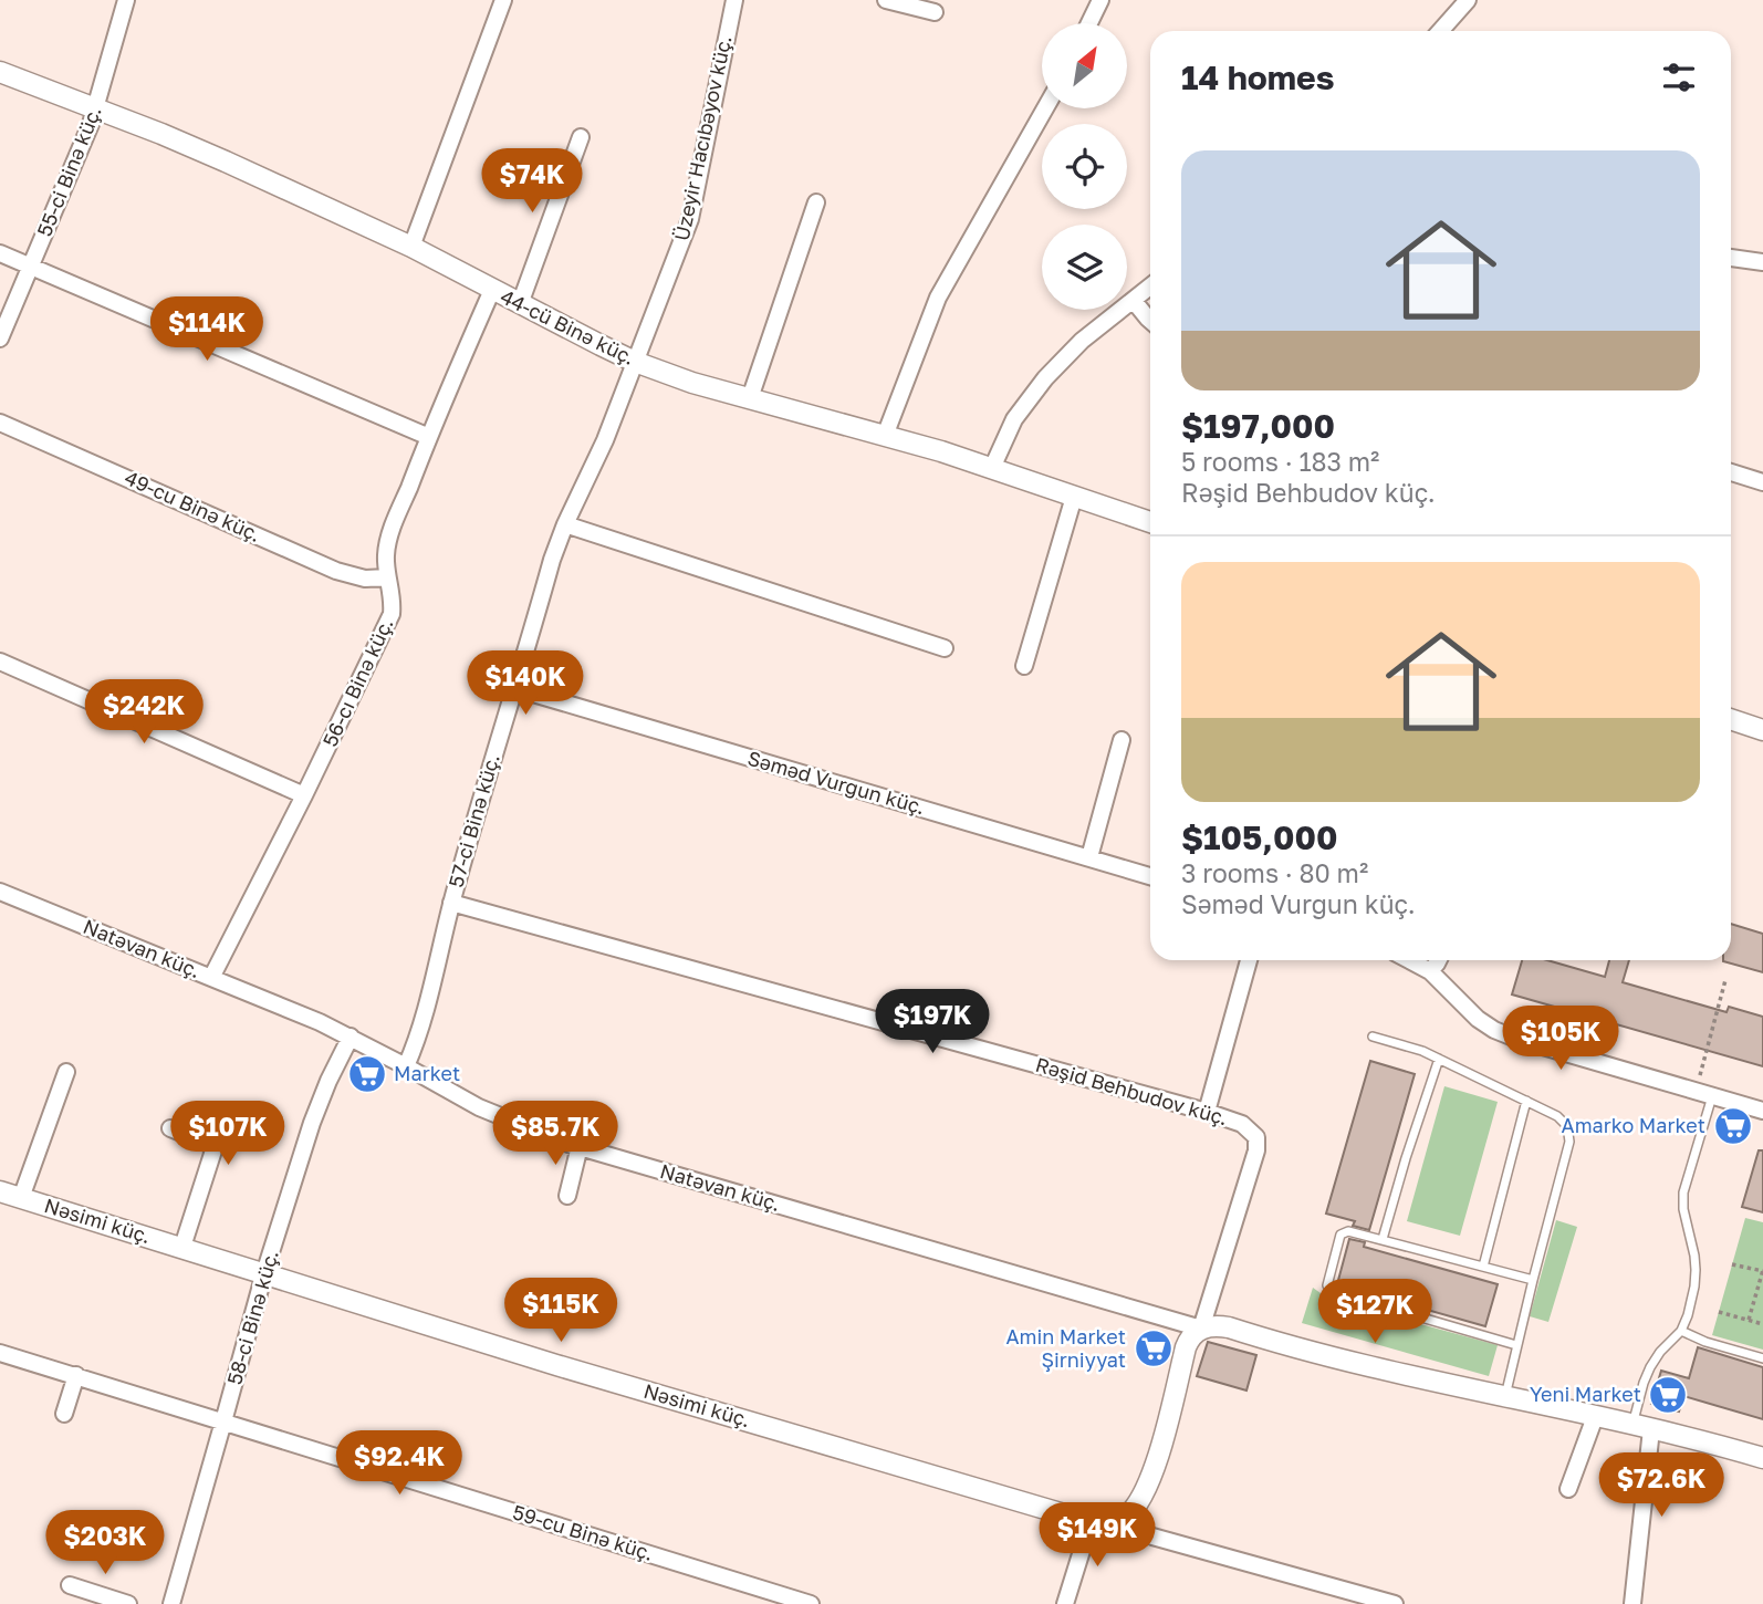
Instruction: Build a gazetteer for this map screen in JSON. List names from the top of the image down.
{
  "streets": {
    "street": [
      "Üzeyir Hacıbəyov küç.",
      "55-ci Binə küç.",
      "44-cü Binə küç.",
      "49-cu Binə küç.",
      "56-cı Binə küç.",
      "Səməd Vurğun küç.",
      "57-ci Binə küç.",
      "Natəvan küç.",
      "Rəşid Behbudov küç.",
      "Nəsimi küç.",
      "58-ci Binə küç.",
      "59-cu Binə küç."
    ]
  },
  "crossings": [
    ["Üzeyir Hacıbəyov küç.", "44-cü Binə küç."],
    ["Üzeyir Hacıbəyov küç.", "57-ci Binə küç."],
    ["55-ci Binə küç.", "44-cü Binə küç."],
    ["44-cü Binə küç.", "56-cı Binə küç."],
    ["44-cü Binə küç.", "57-ci Binə küç."],
    ["49-cu Binə küç.", "56-cı Binə küç."],
    ["56-cı Binə küç.", "Natəvan küç."],
    ["Səməd Vurğun küç.", "57-ci Binə küç."],
    ["57-ci Binə küç.", "Natəvan küç."],
    ["57-ci Binə küç.", "Rəşid Behbudov küç."],
    ["Natəvan küç.", "Rəşid Behbudov küç."],
    ["Natəvan küç.", "58-ci Binə küç."],
    ["Nəsimi küç.", "58-ci Binə küç."],
    ["58-ci Binə küç.", "59-cu Binə küç."]
  ],
  "places": {
    "supermarket": [
      "Market",
      "Amarko Market",
      "Amin Market Şirniyyat",
      "Yeni Market"
    ]
  },
  "north": "top right",
  "page": {
    "heading": "14 homes",
    "list": [
      {
        "name": "$197,000",
        "note": "5 rooms · 183 m² · Rəşid Behbudov küç."
      },
      {
        "name": "$105,000",
        "note": "3 rooms · 80 m² · Səməd Vurğun küç."
      }
    ],
    "price": [
      "$74K",
      "$114K",
      "$140K",
      "$242K",
      "$197K",
      "$105K",
      "$107K",
      "$85.7K",
      "$115K",
      "$127K",
      "$92.4K",
      "$72.6K",
      "$149K",
      "$203K"
    ]
  }
}
